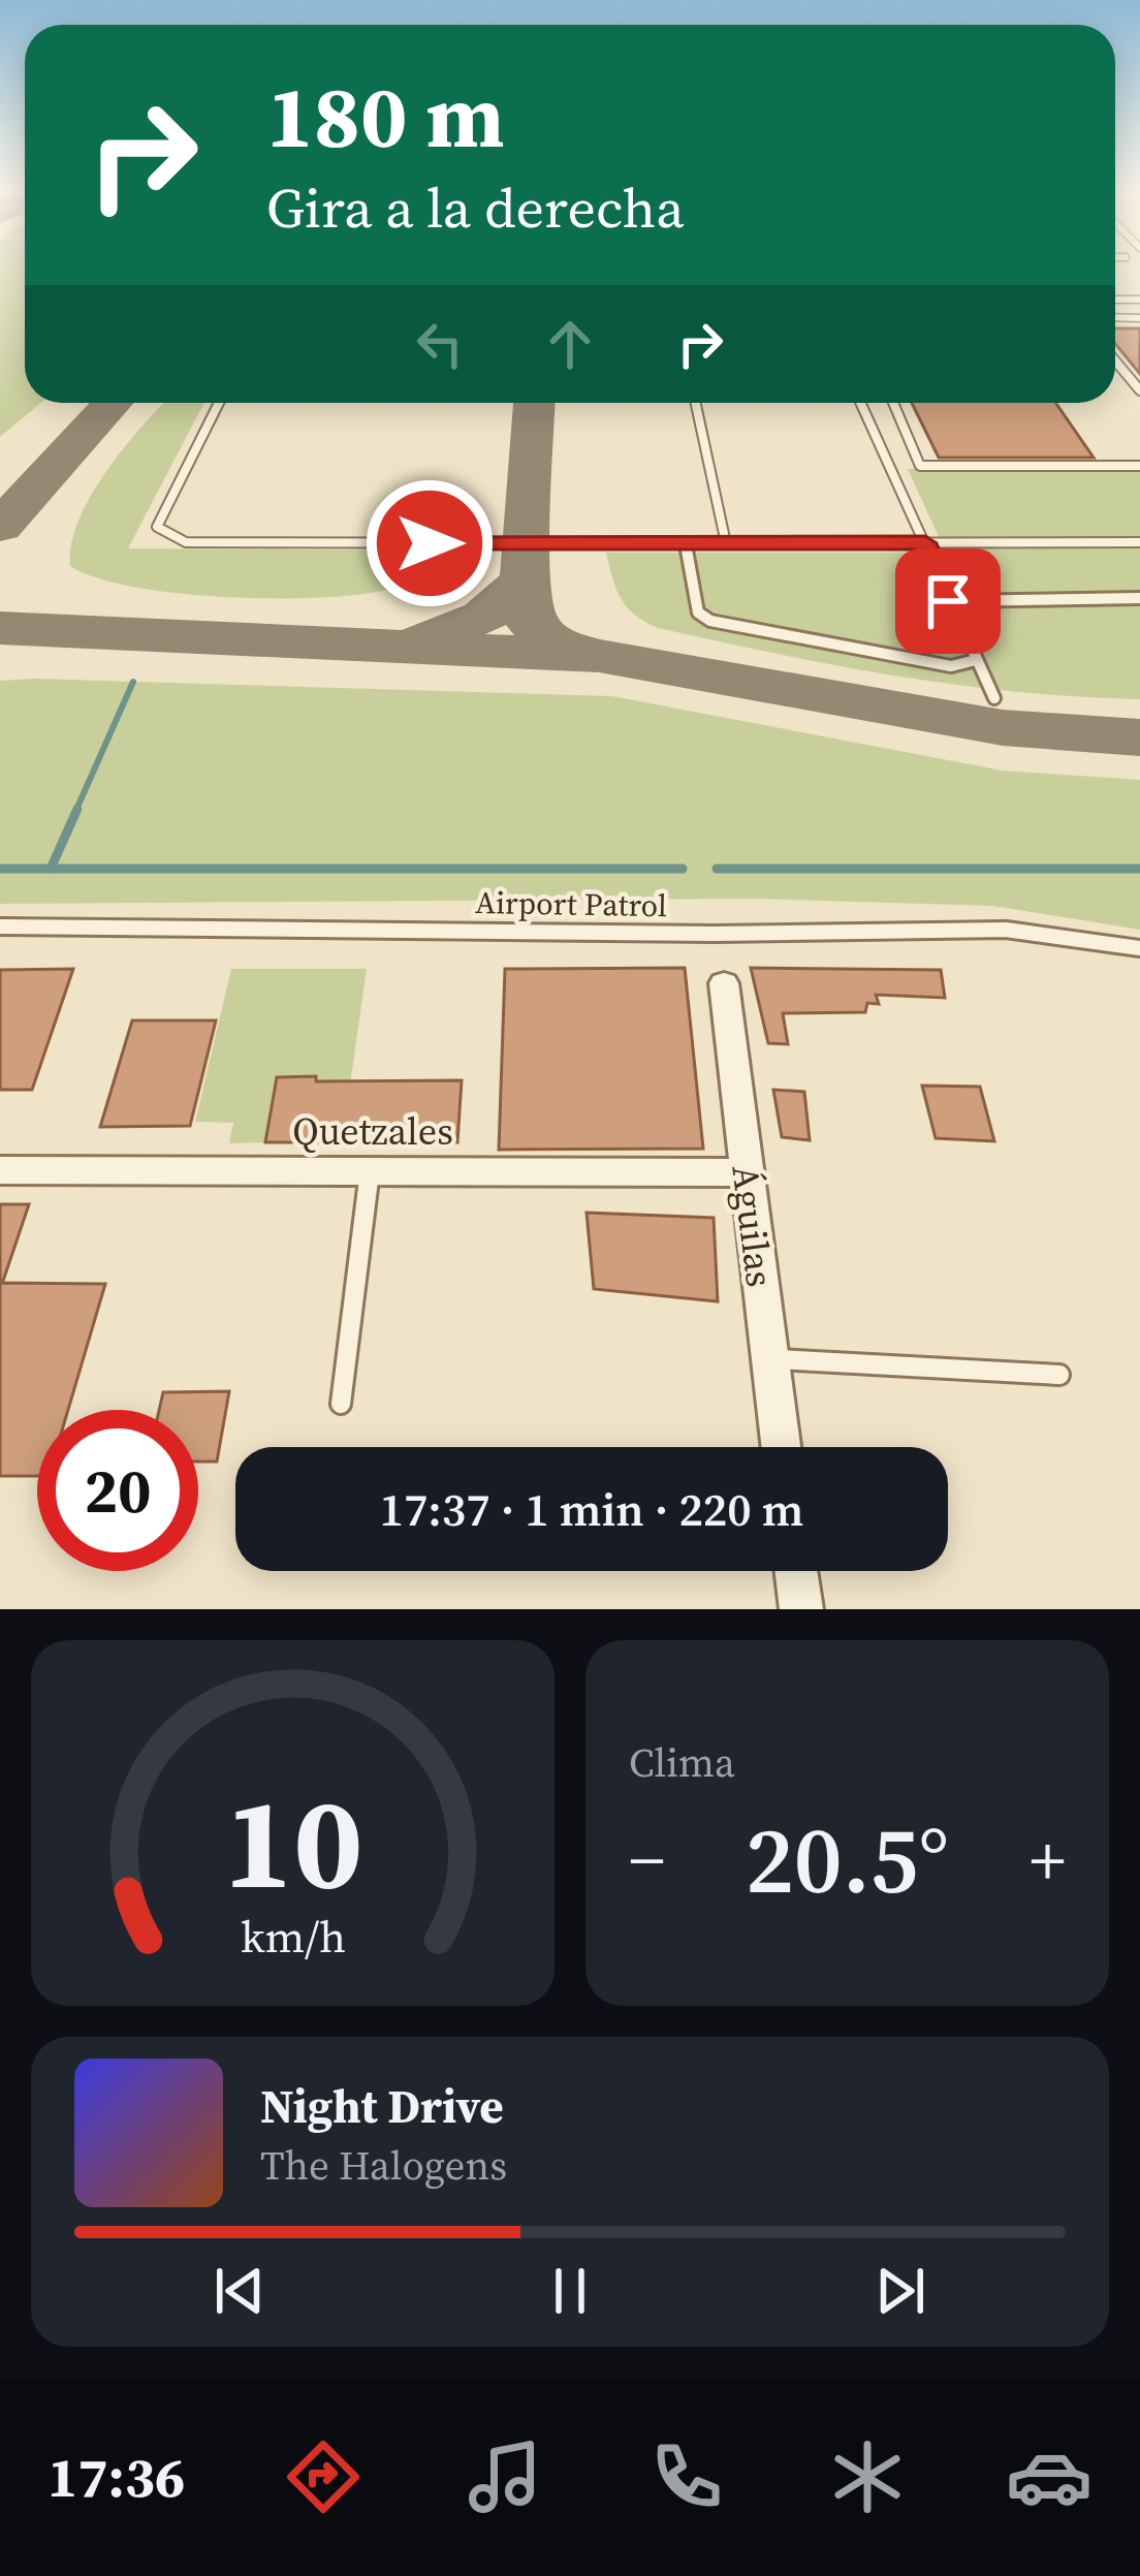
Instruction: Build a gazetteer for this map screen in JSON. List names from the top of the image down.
{
  "streets": {
    "street": ["Quetzales", "Águilas"],
    "lane": ["Airport Patrol"]
  },
  "crossings": [
    ["Quetzales", "Águilas"]
  ],
  "page": {
    "turn": ["180 m", "Gira a la derecha"],
    "limit": "20",
    "trip": "17:37 · 1 min · 220 m",
    "tile": "Clima",
    "heat": ["−", "20.5°", "+"],
    "song": ["Night Drive", "The Halogens"],
    "tabs": "17:36",
    "gauge": ["10", "km/h"]
  }
}
